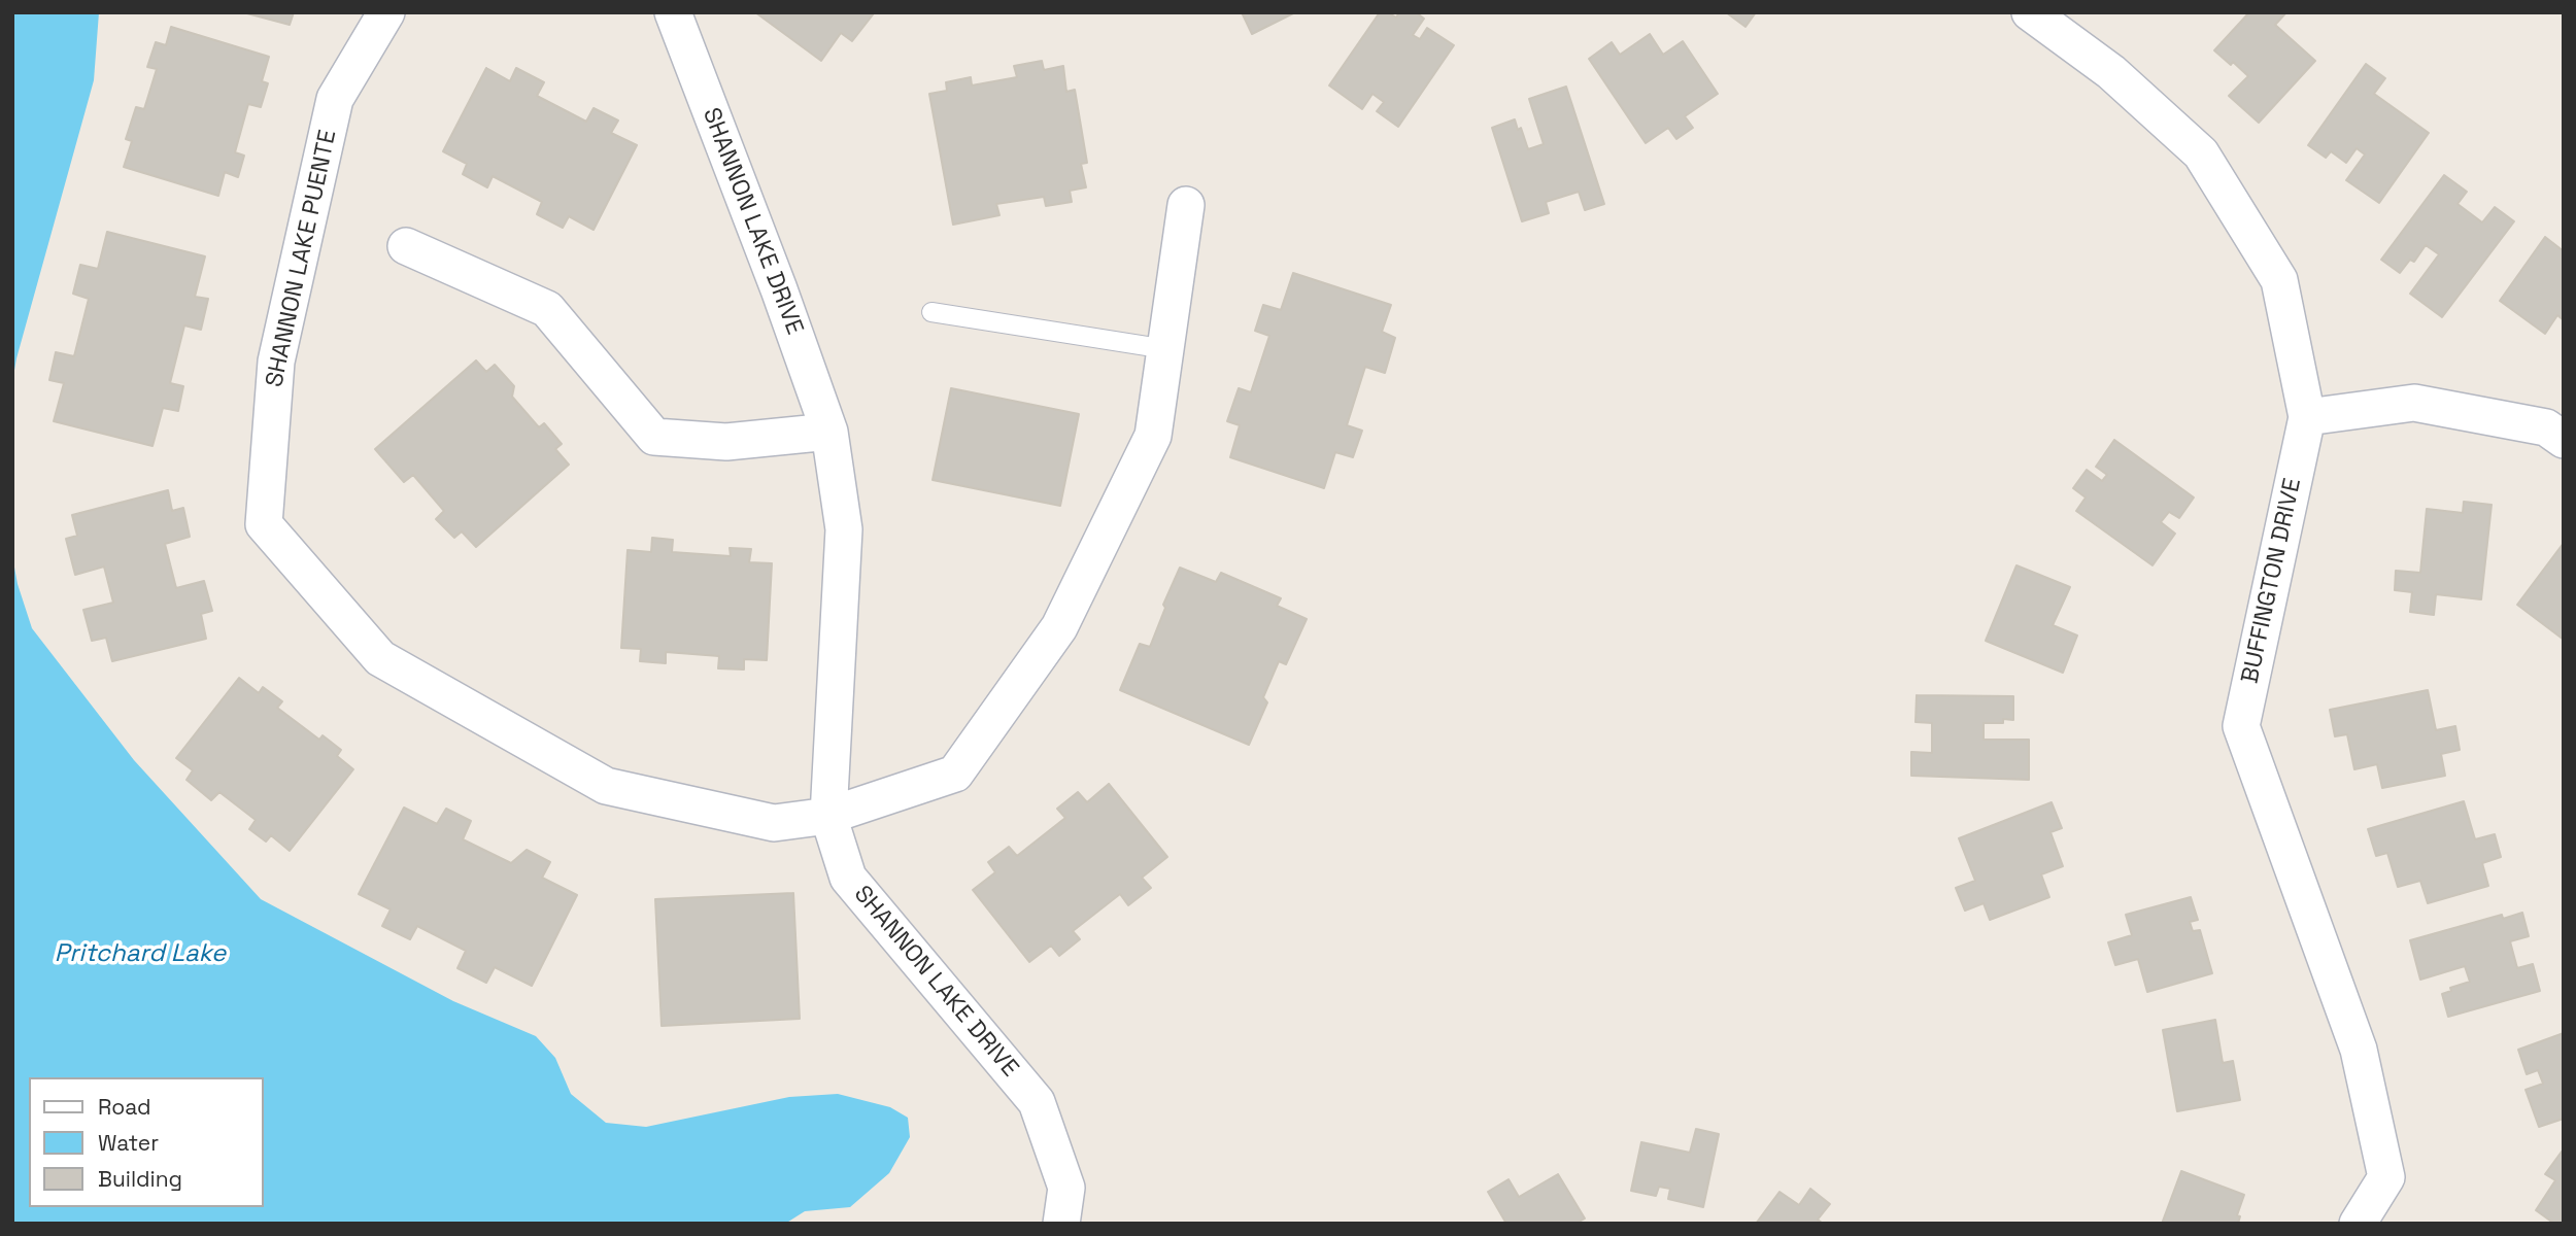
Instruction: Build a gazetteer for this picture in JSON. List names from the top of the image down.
{
  "streets": {
    "street": ["SHANNON LAKE DRIVE", "SHANNON LAKE PUENTE", "BUFFINGTON DRIVE"]
  },
  "crossings": [
    ["SHANNON LAKE DRIVE", "SHANNON LAKE PUENTE"]
  ],
  "water": ["Pritchard Lake"],
  "legend": ["Road", "Water", "Building"]
}
